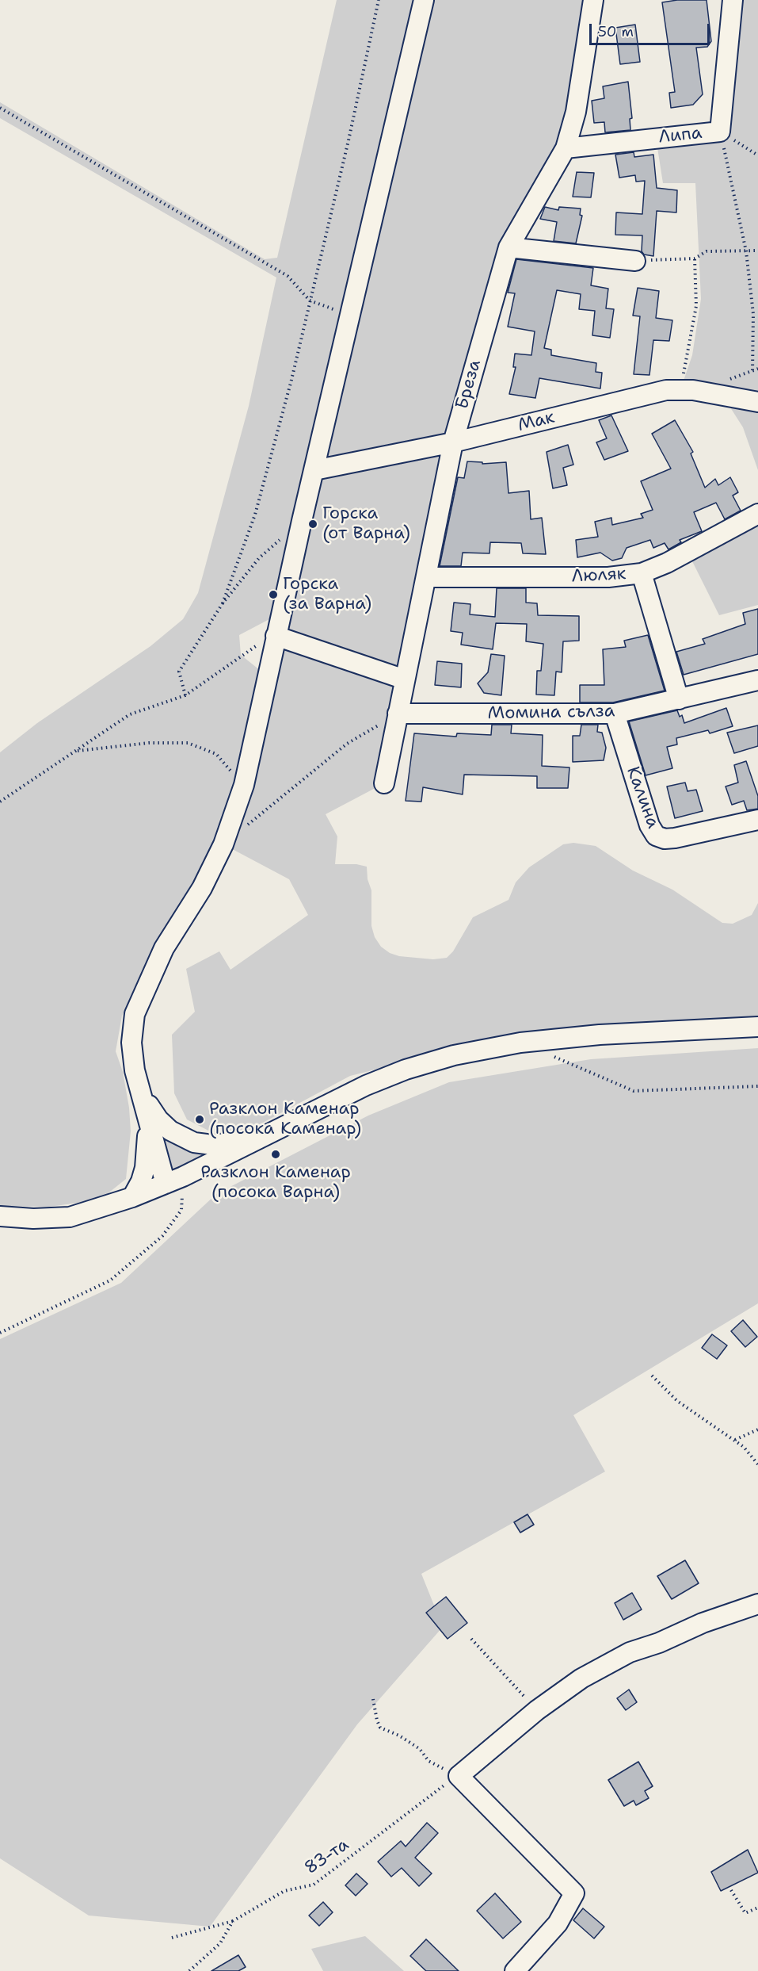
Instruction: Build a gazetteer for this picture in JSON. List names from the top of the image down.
{
  "streets": {
    "street": [
      "Липа",
      "Бреза",
      "Мак",
      "Люляк",
      "Момина сълза",
      "Калина"
    ],
    "path": ["83-та"]
  },
  "crossings": [
    ["Липа", "Бреза"],
    ["Бреза", "Мак"],
    ["Бреза", "Люляк"],
    ["Бреза", "Момина сълза"],
    ["Момина сълза", "Калина"]
  ],
  "places": [
    "Горска (от Варна)",
    "Горска (за Варна)",
    "Разклон Каменар (посока Каменар)",
    "Разклон Каменар (посока Варна)"
  ],
  "scale_bar": "50 m"
}
